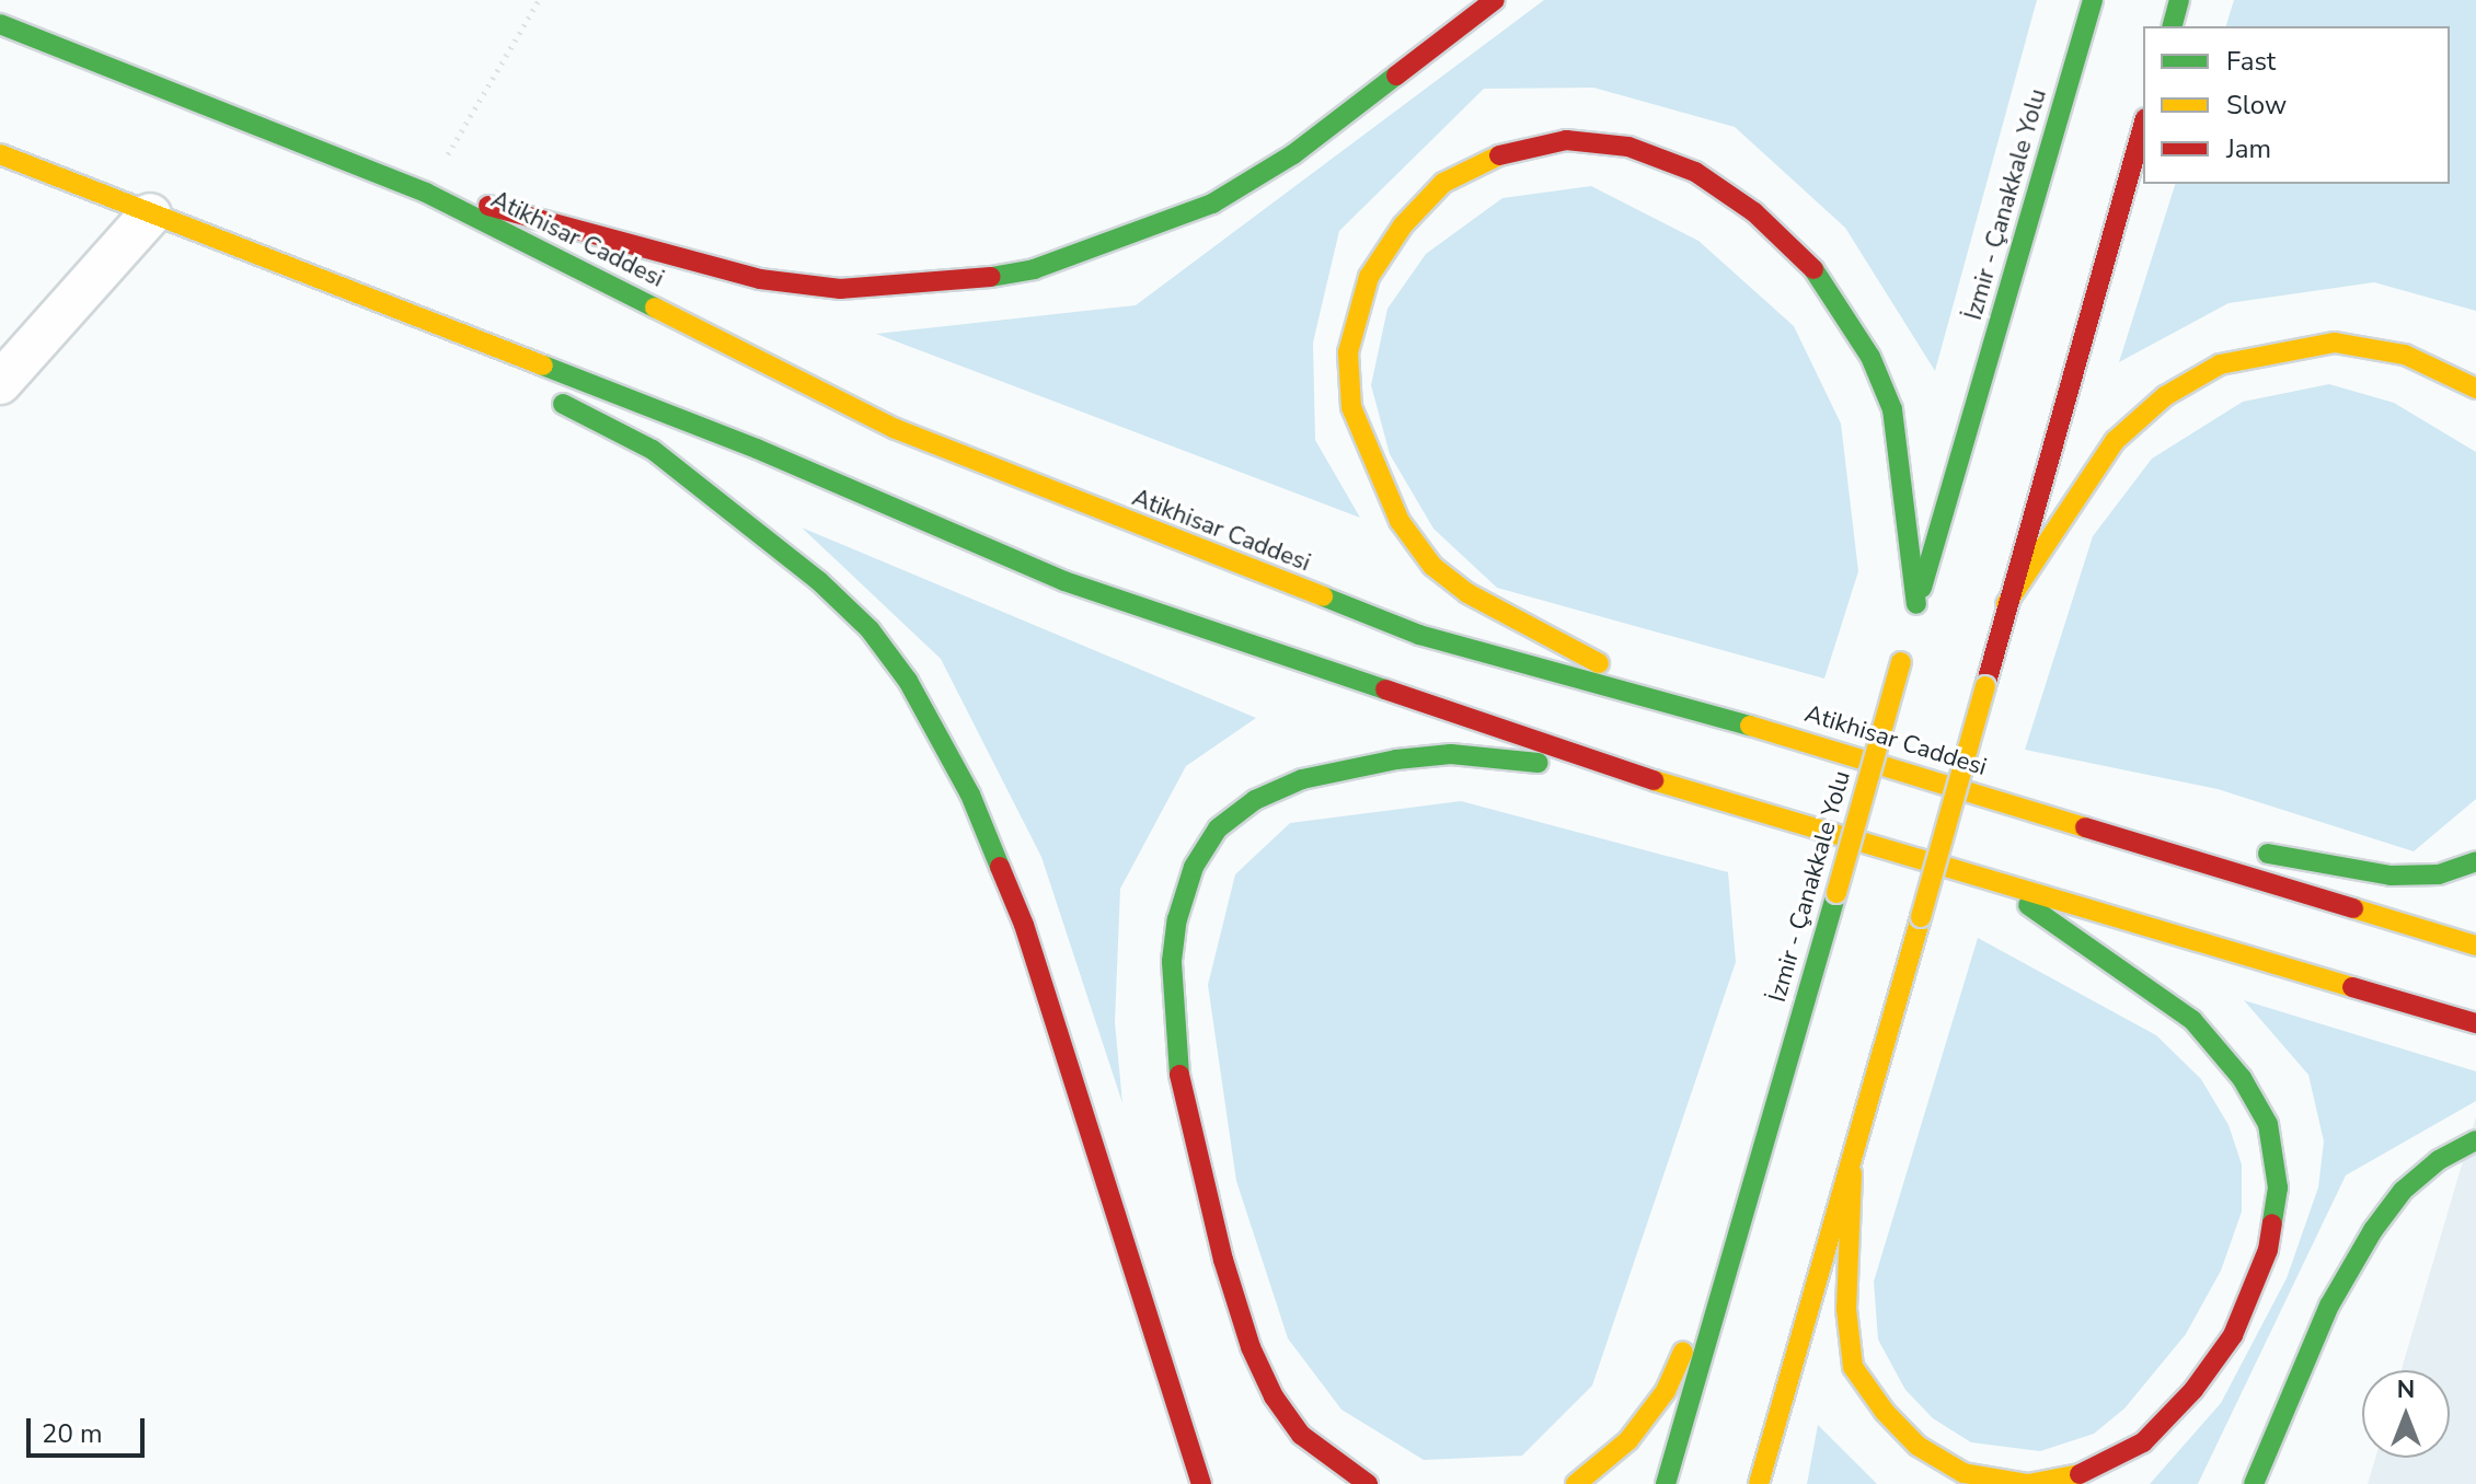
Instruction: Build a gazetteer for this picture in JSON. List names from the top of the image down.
{
  "streets": {
    "highway": ["İzmir - Çanakkale Yolu", "Atikhisar Caddesi"]
  },
  "legend": ["Fast", "Slow", "Jam"],
  "scale_bar": "20 m",
  "north": "top"
}
